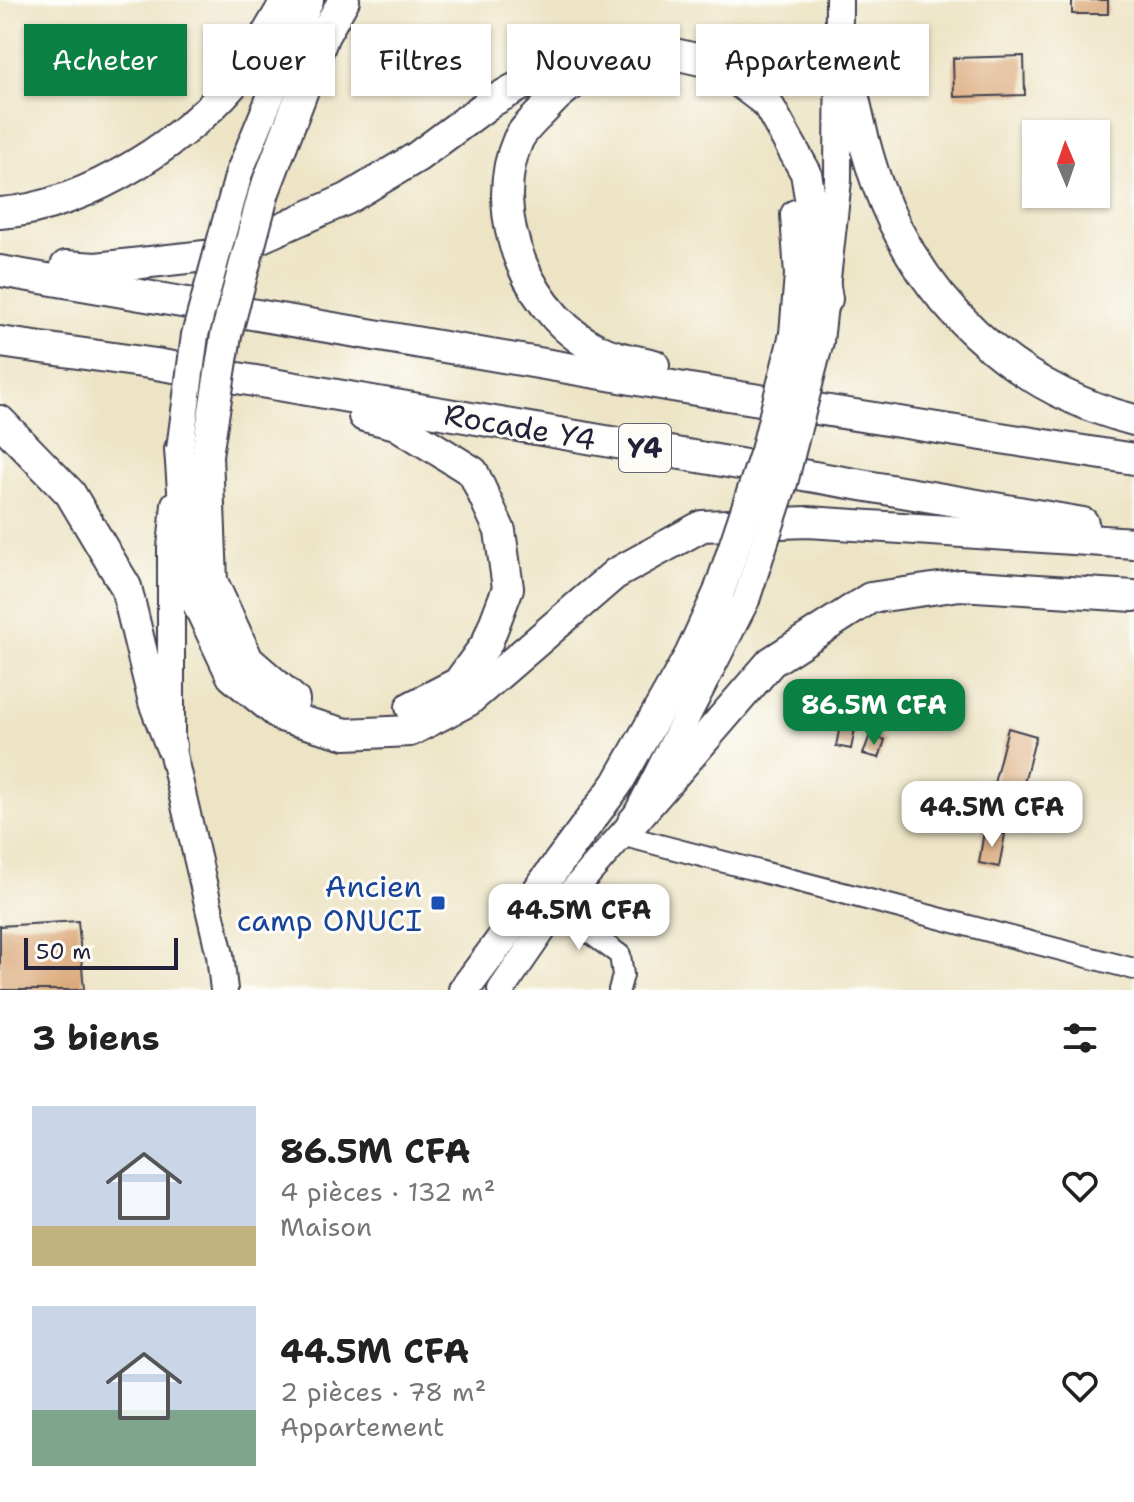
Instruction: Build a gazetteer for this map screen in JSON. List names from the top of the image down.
{
  "streets": {
    "highway": ["Rocade Y4", "Y4"]
  },
  "places": {
    "transit": ["Ancien camp ONUCI"]
  },
  "scale_bar": "50 m",
  "north": "top",
  "page": {
    "chip": [
      "Acheter",
      "Louer",
      "Filtres",
      "Nouveau",
      "Appartement"
    ],
    "price": ["86.5M CFA", "44.5M CFA", "44.5M CFA"],
    "scale": "50 m",
    "heading": "3 biens",
    "list": [
      {
        "name": "86.5M CFA",
        "note": "4 pièces · 132 m² · Maison"
      },
      {
        "name": "44.5M CFA",
        "note": "2 pièces · 78 m² · Appartement"
      }
    ]
  }
}
